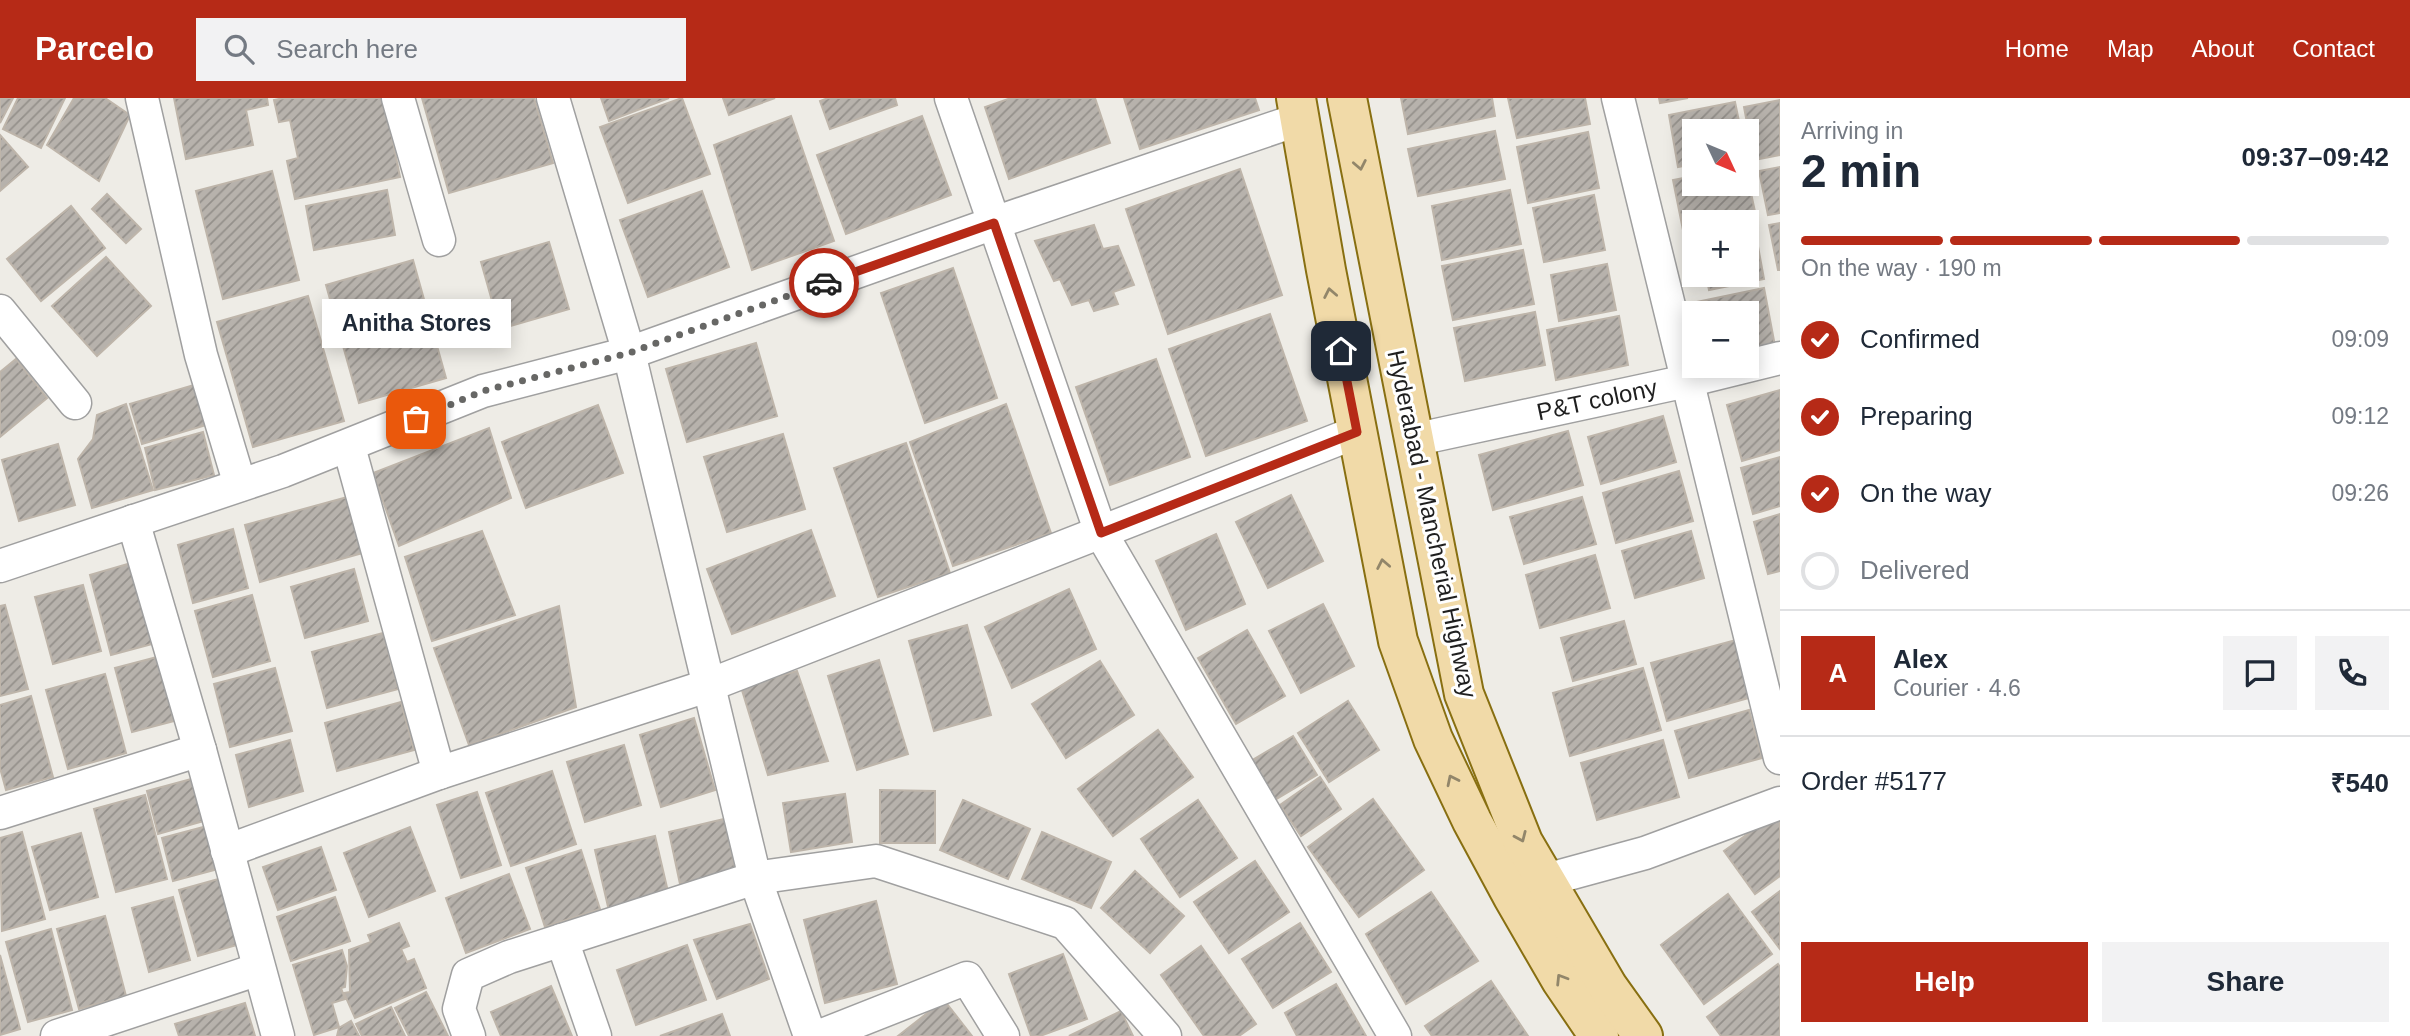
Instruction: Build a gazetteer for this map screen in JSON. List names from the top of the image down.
{
  "streets": {
    "main road": ["Hyderabad - Mancherial Highway"],
    "street": ["P&T colony"]
  },
  "crossings": [
    ["P&T colony", "Hyderabad - Mancherial Highway"]
  ],
  "places": ["Anitha Stores"],
  "north": "bottom right",
  "page": {
    "header": "Parcelo",
    "search": "Search here",
    "nav": [
      "Home",
      "Map",
      "About",
      "Contact"
    ],
    "heading": ["2 min", "Arriving in", "09:37–09:42"],
    "panel": [
      "Alex",
      "Courier · 4.6",
      "Order #5177",
      "₹540"
    ],
    "map_buttons": ["+", "−"],
    "bar": "On the way · 190 m",
    "bubble": "Anitha Stores",
    "list": [
      ["Confirmed", "09:09"],
      ["Preparing", "09:12"],
      ["On the way", "09:26"],
      "Delivered"
    ],
    "round": "A",
    "buttons": ["Help", "Share"]
  }
}
